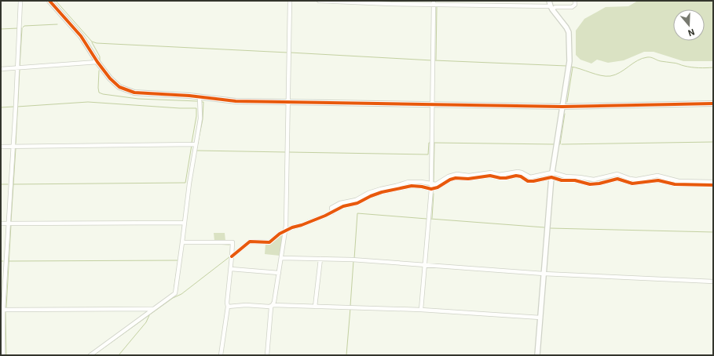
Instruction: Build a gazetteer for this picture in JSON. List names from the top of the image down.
{
  "north": "bottom"
}
